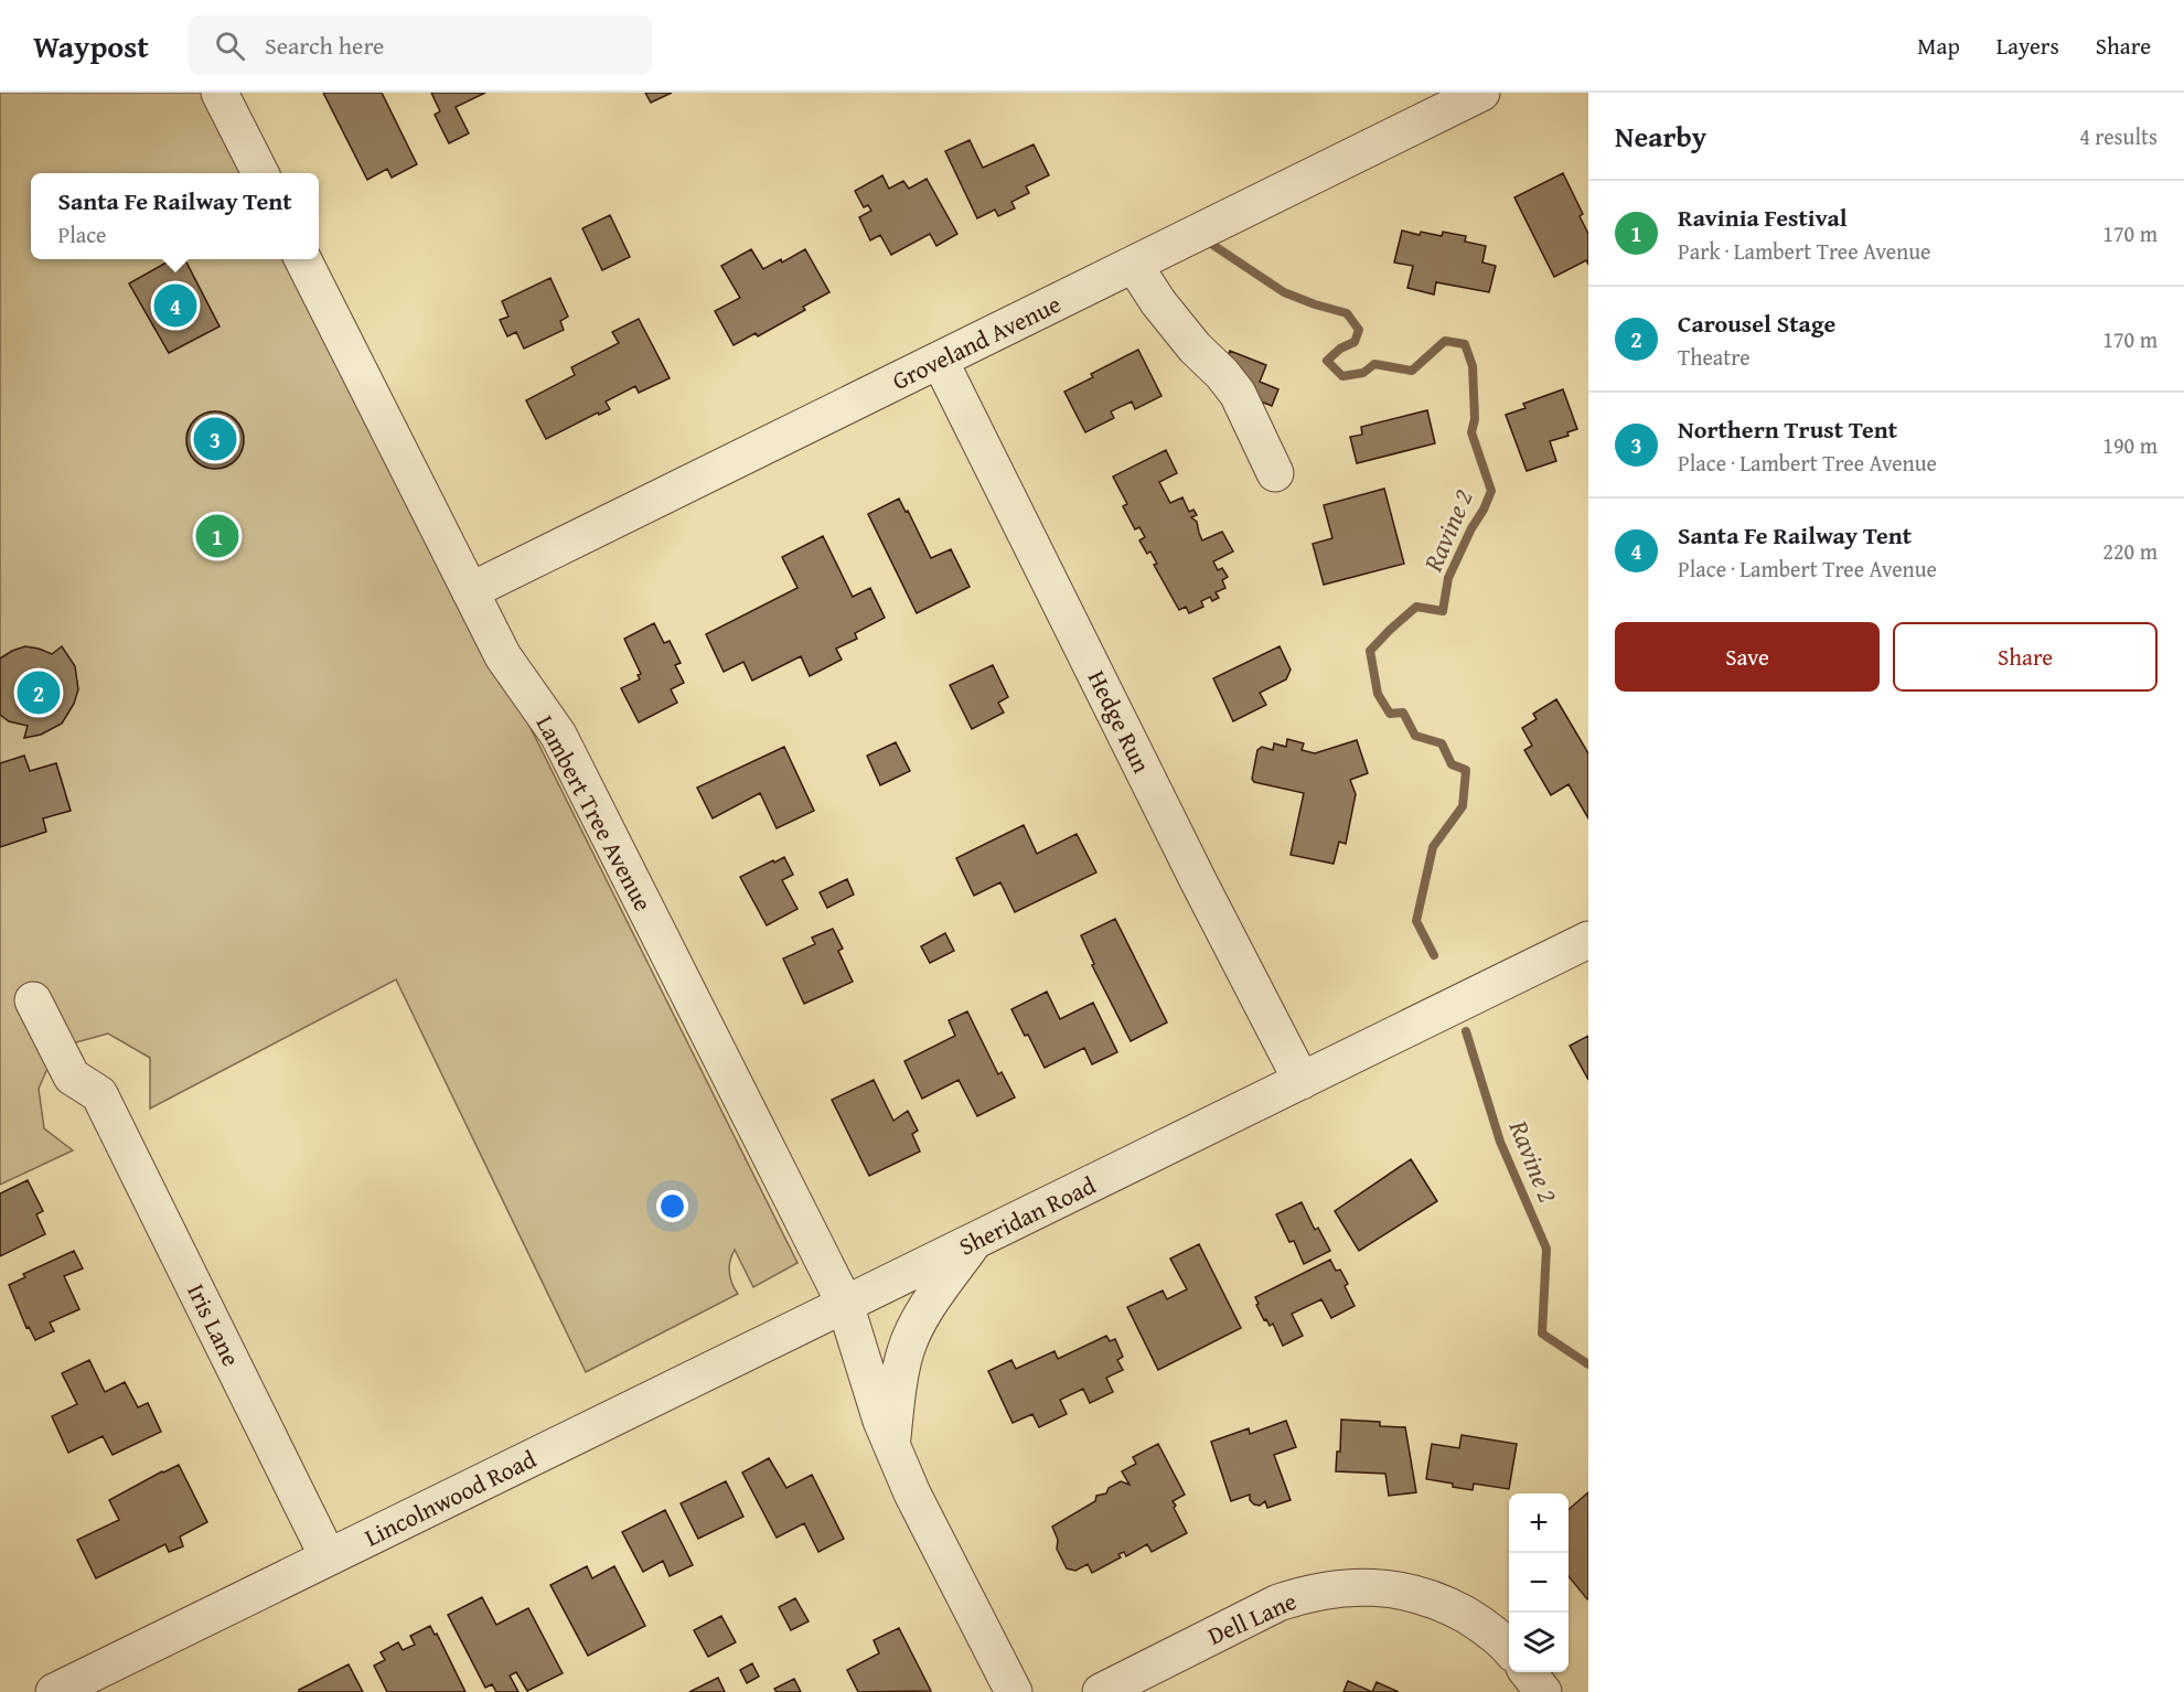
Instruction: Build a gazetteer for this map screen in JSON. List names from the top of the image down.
{
  "streets": {
    "street": [
      "Groveland Avenue",
      "Hedge Run",
      "Lambert Tree Avenue",
      "Sheridan Road",
      "Iris Lane",
      "Lincolnwood Road",
      "Dell Lane"
    ]
  },
  "crossings": [
    ["Groveland Avenue", "Hedge Run"],
    ["Groveland Avenue", "Lambert Tree Avenue"],
    ["Hedge Run", "Sheridan Road"],
    ["Lambert Tree Avenue", "Sheridan Road"],
    ["Lambert Tree Avenue", "Lincolnwood Road"],
    ["Sheridan Road", "Lincolnwood Road"],
    ["Iris Lane", "Lincolnwood Road"]
  ],
  "water": ["Ravine 2"],
  "page": {
    "header": "Waypost",
    "search": "Search here",
    "nav": ["Map", "Layers", "Share"],
    "heading": ["Nearby", "4 results"],
    "popup": ["Santa Fe Railway Tent", "Place"],
    "list": [
      {
        "mark": "1",
        "name": "Ravinia Festival",
        "note": "Park · Lambert Tree Avenue",
        "value": "170 m"
      },
      {
        "mark": "2",
        "name": "Carousel Stage",
        "note": "Theatre",
        "value": "170 m"
      },
      {
        "mark": "3",
        "name": "Northern Trust Tent",
        "note": "Place · Lambert Tree Avenue",
        "value": "190 m"
      },
      {
        "mark": "4",
        "name": "Santa Fe Railway Tent",
        "note": "Place · Lambert Tree Avenue",
        "value": "220 m"
      }
    ],
    "pins": [
      "4",
      "3",
      "1",
      "2"
    ],
    "buttons": ["Save", "Share"],
    "map_buttons": ["+", "−"]
  }
}
